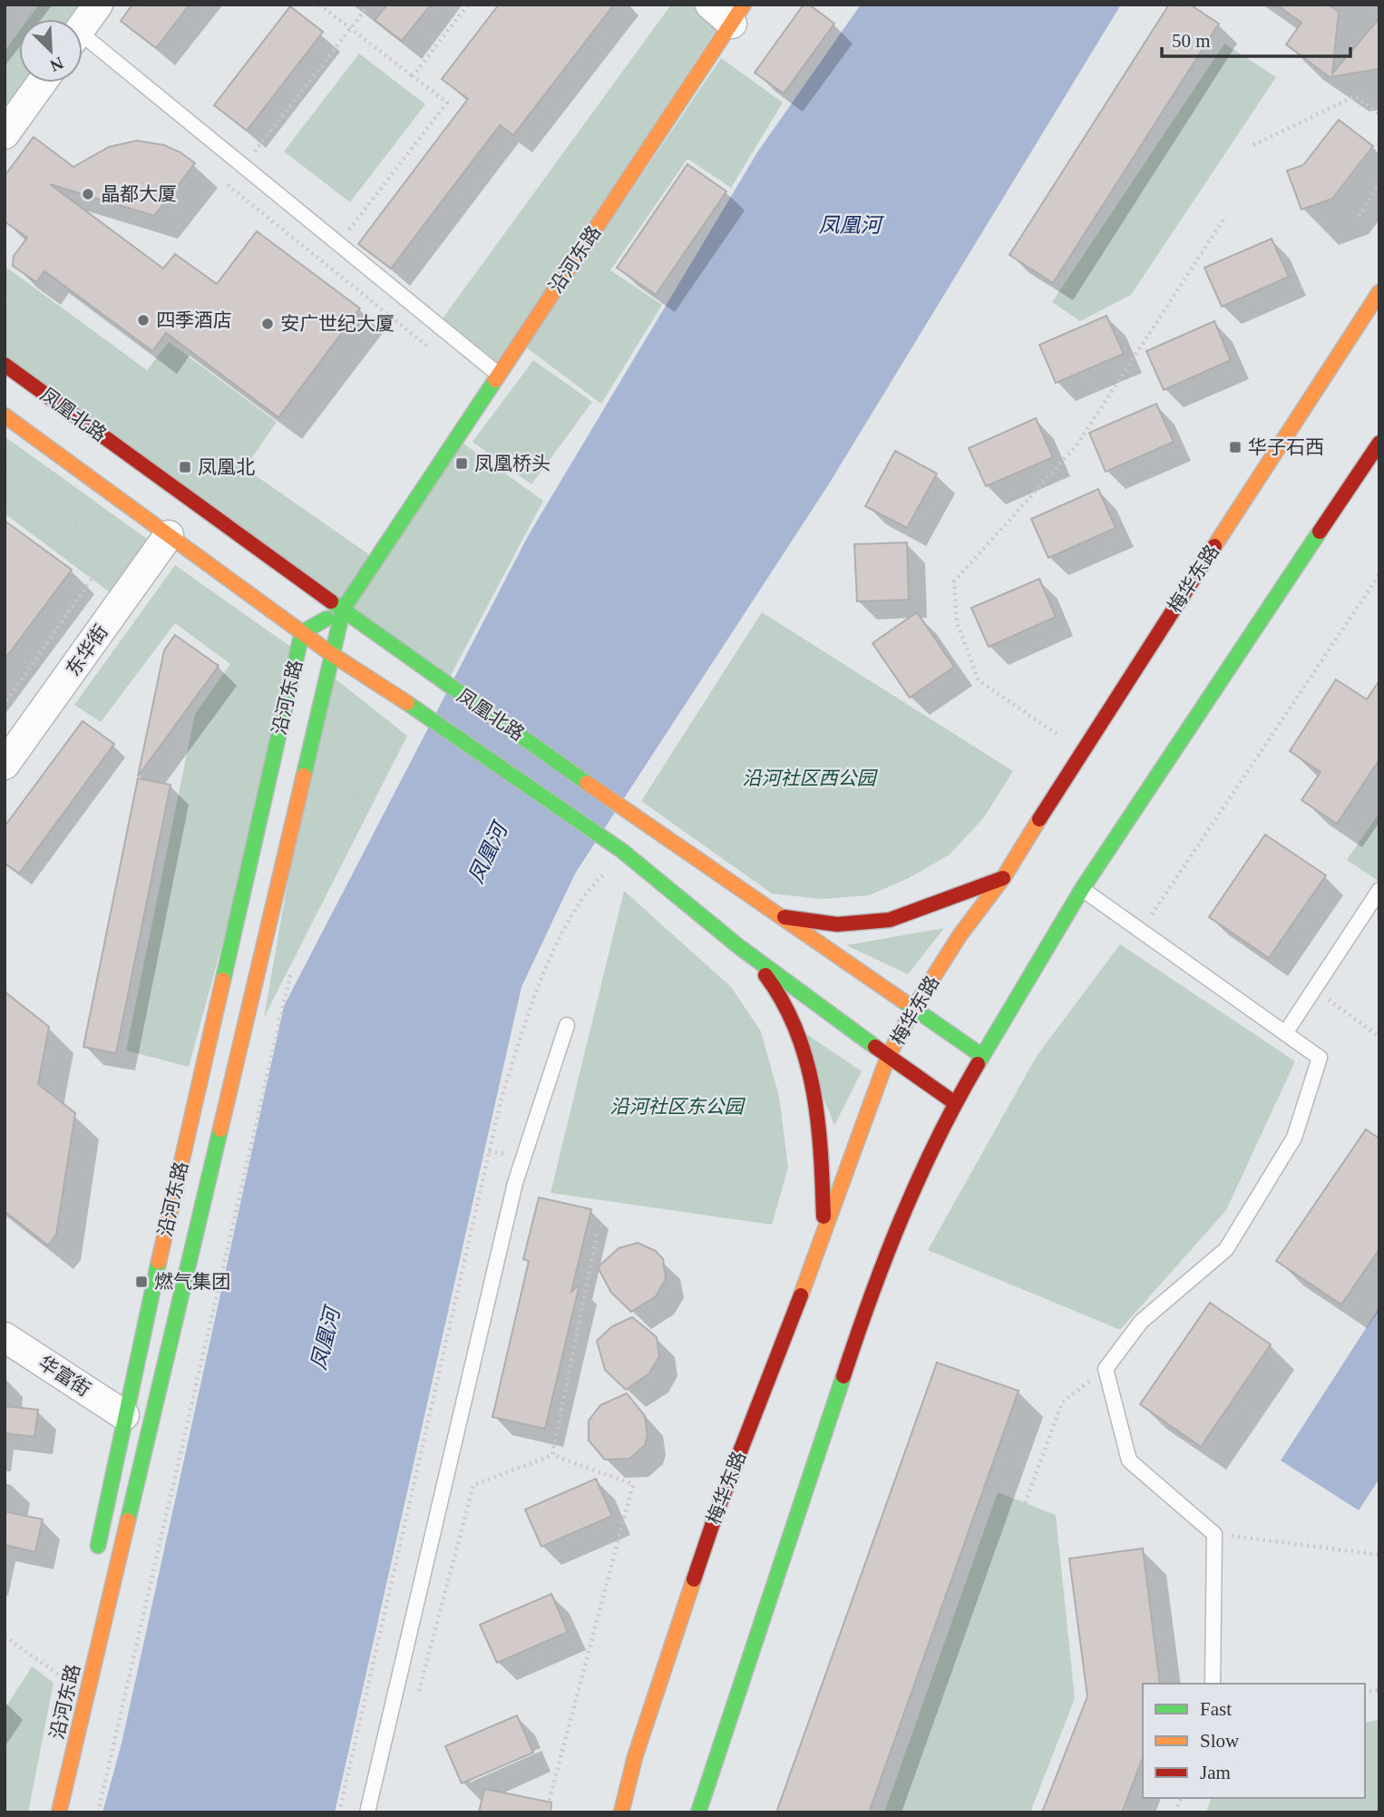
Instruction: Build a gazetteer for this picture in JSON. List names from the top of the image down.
{
  "streets": {
    "main road": ["沿河东路", "凤凰北路", "梅华东路"],
    "street": ["东华街", "华富街"]
  },
  "crossings": [
    ["沿河东路", "凤凰北路"],
    ["沿河东路", "华富街"],
    ["凤凰北路", "梅华东路"],
    ["凤凰北路", "东华街"]
  ],
  "water": ["凤凰河"],
  "parks": ["沿河社区西公园", "沿河社区东公园"],
  "places": {
    "other": ["晶都大厦", "四季酒店", "安广世纪大厦"],
    "transit": [
      "华子石西",
      "凤凰桥头",
      "凤凰北",
      "燃气集团"
    ]
  },
  "legend": ["Fast", "Slow", "Jam"],
  "scale_bar": "50 m",
  "north": "bottom right"
}
